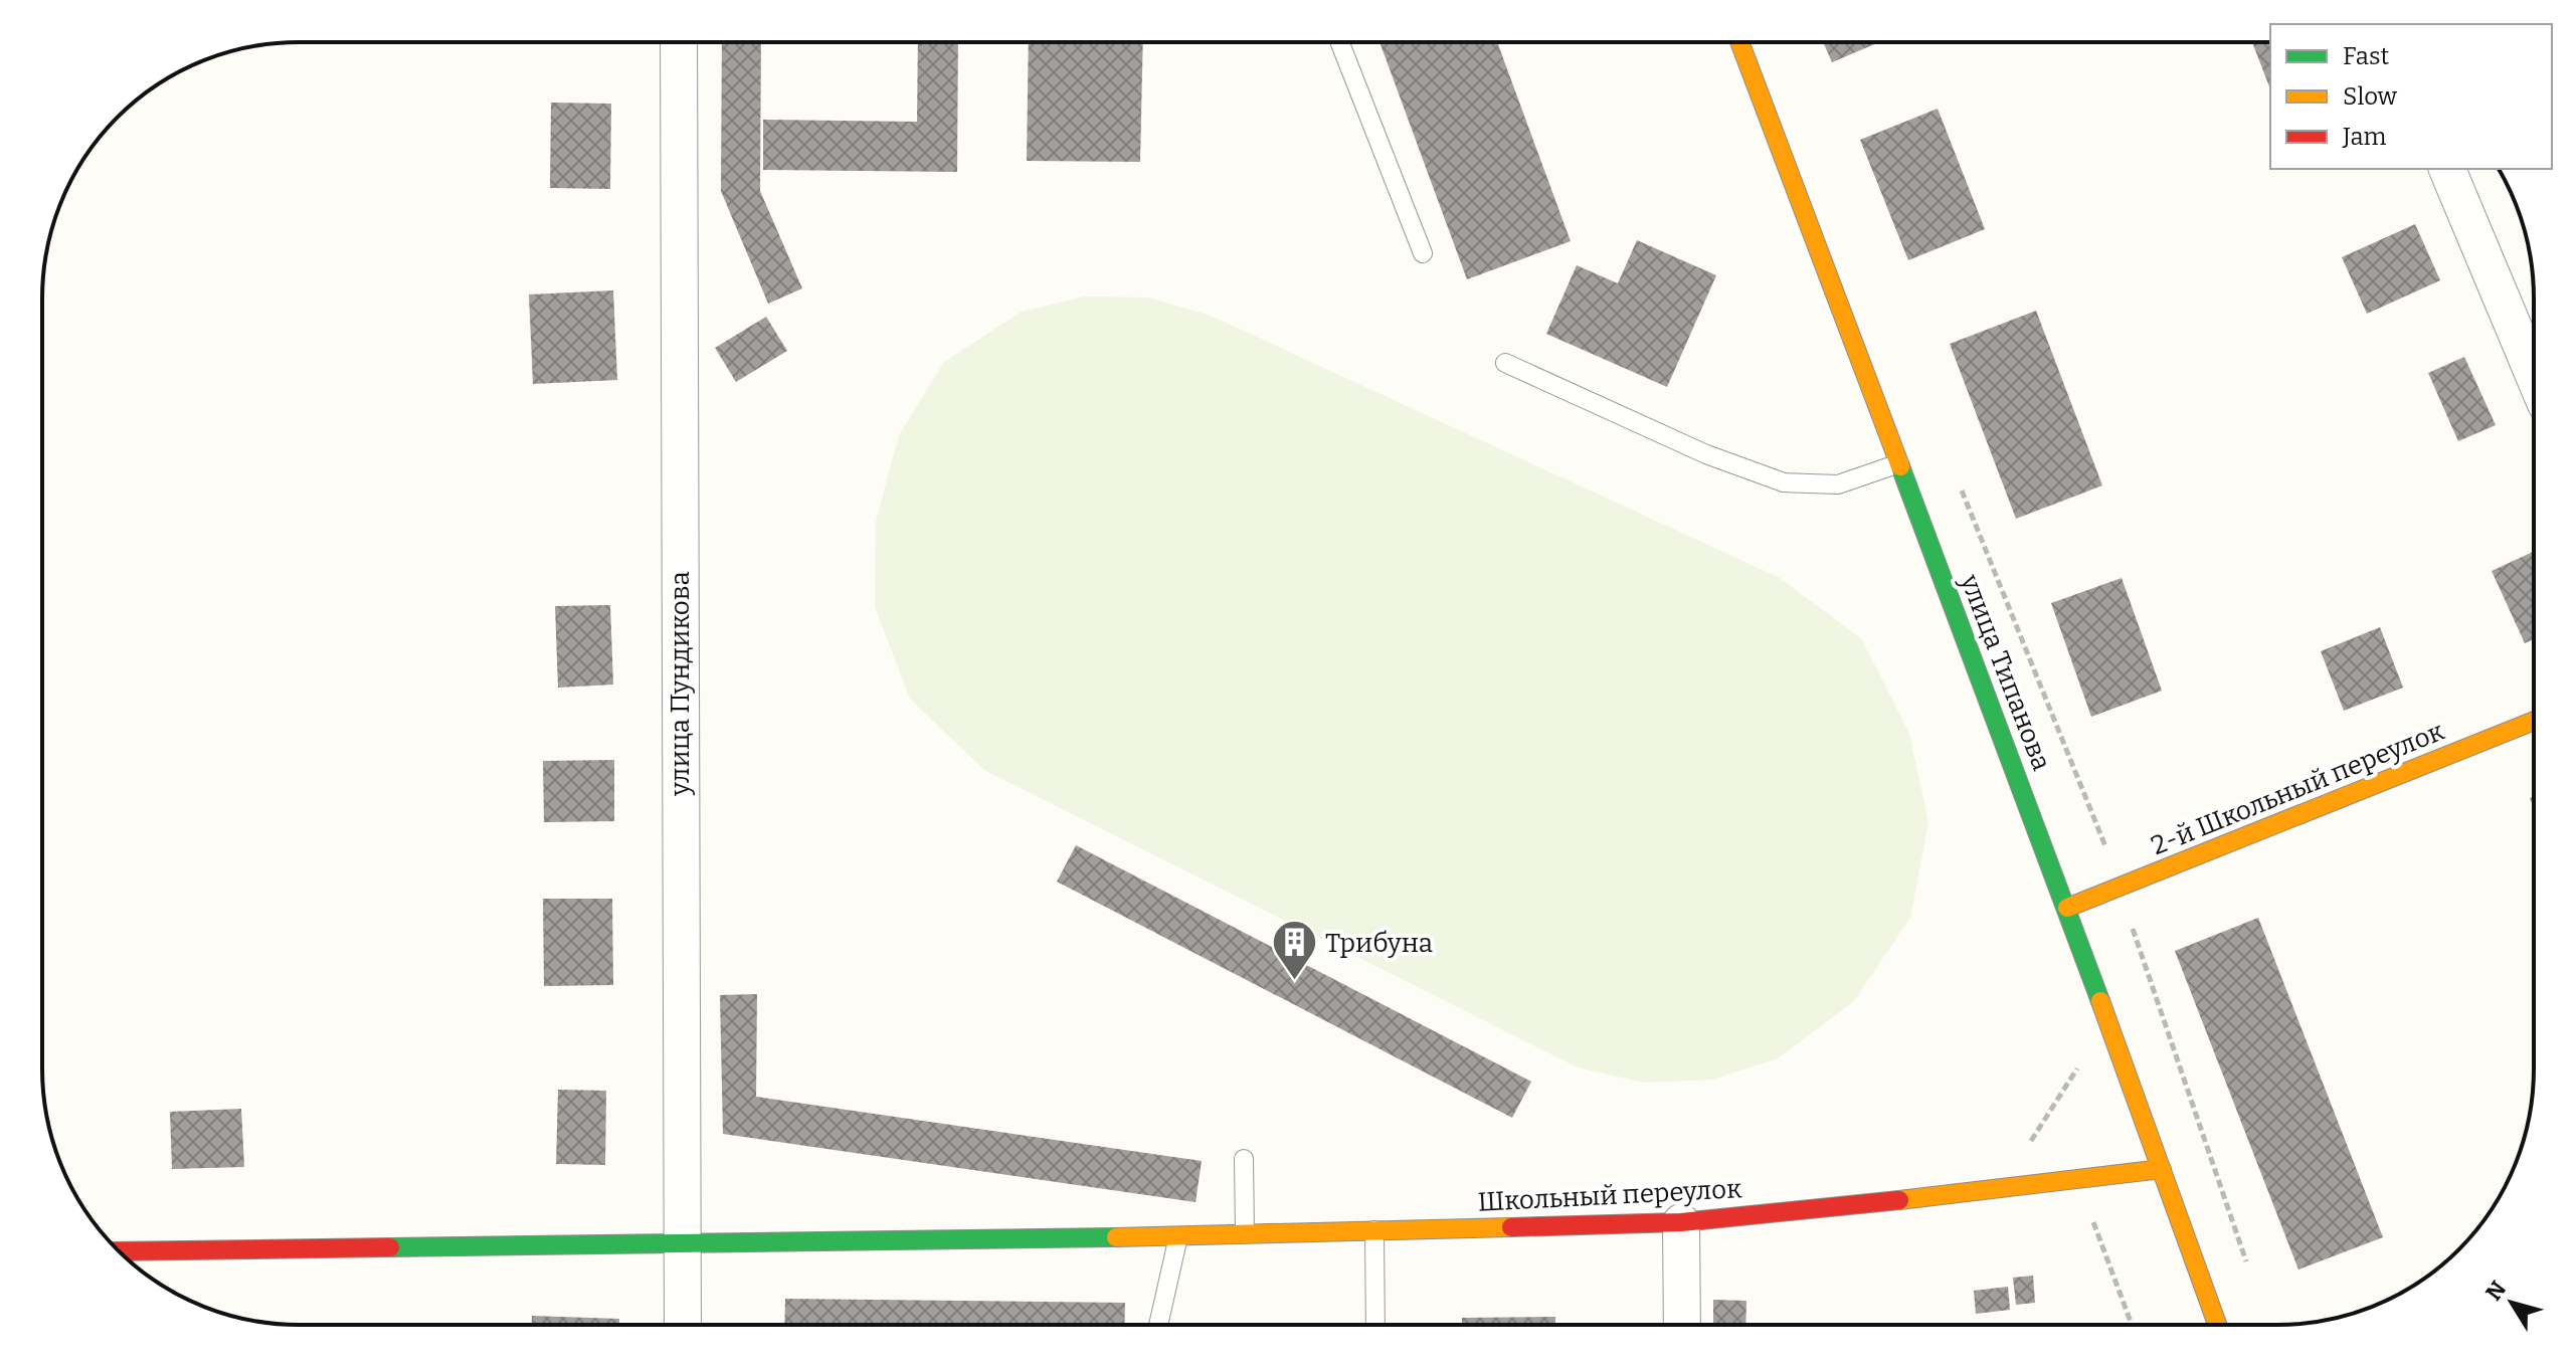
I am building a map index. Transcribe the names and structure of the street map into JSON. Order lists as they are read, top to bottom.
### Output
{
  "streets": {
    "street": [
      "улица Типанова",
      "улица Пундикова",
      "2-й Школьный переулок",
      "Школьный переулок"
    ]
  },
  "crossings": [
    ["улица Типанова", "2-й Школьный переулок"],
    ["улица Типанова", "Школьный переулок"],
    ["улица Пундикова", "Школьный переулок"]
  ],
  "places": {
    "building": ["Трибуна"]
  },
  "legend": ["Fast", "Slow", "Jam"],
  "north": "top left"
}
